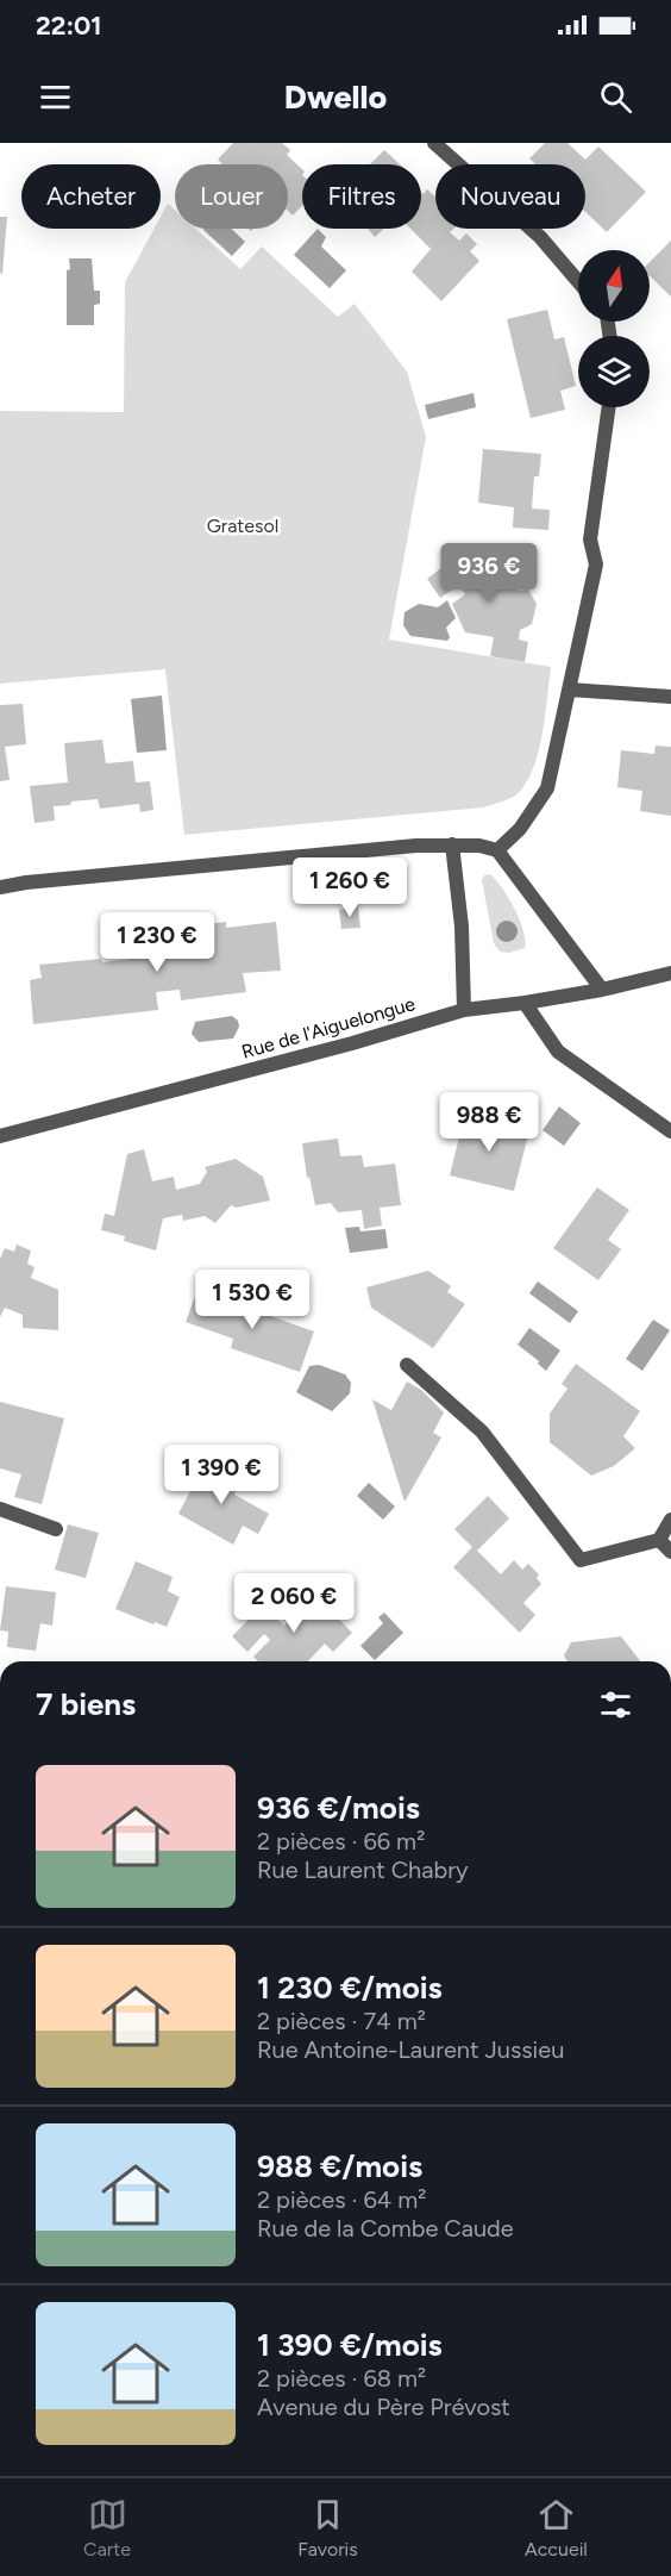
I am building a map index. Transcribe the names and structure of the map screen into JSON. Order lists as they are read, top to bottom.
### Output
{
  "streets": {
    "street": ["Rue de l'Aiguelongue"]
  },
  "parks": ["Gratesol"],
  "north": "top",
  "page": {
    "status": "22:01",
    "header": "Dwello",
    "chip": [
      "Acheter",
      "Louer",
      "Filtres",
      "Nouveau"
    ],
    "price": [
      "936 €",
      "1 260 €",
      "1 230 €",
      "988 €",
      "1 530 €",
      "1 390 €",
      "2 060 €"
    ],
    "heading": "7 biens",
    "list": [
      {
        "name": "936 €/mois",
        "note": "2 pièces · 66 m² · Rue Laurent Chabry"
      },
      {
        "name": "1 230 €/mois",
        "note": "2 pièces · 74 m² · Rue Antoine-Laurent Jussieu"
      },
      {
        "name": "988 €/mois",
        "note": "2 pièces · 64 m² · Rue de la Combe Caude"
      },
      {
        "name": "1 390 €/mois",
        "note": "2 pièces · 68 m² · Avenue du Père Prévost"
      }
    ],
    "tabs": ["Carte", "Favoris", "Accueil"]
  }
}
